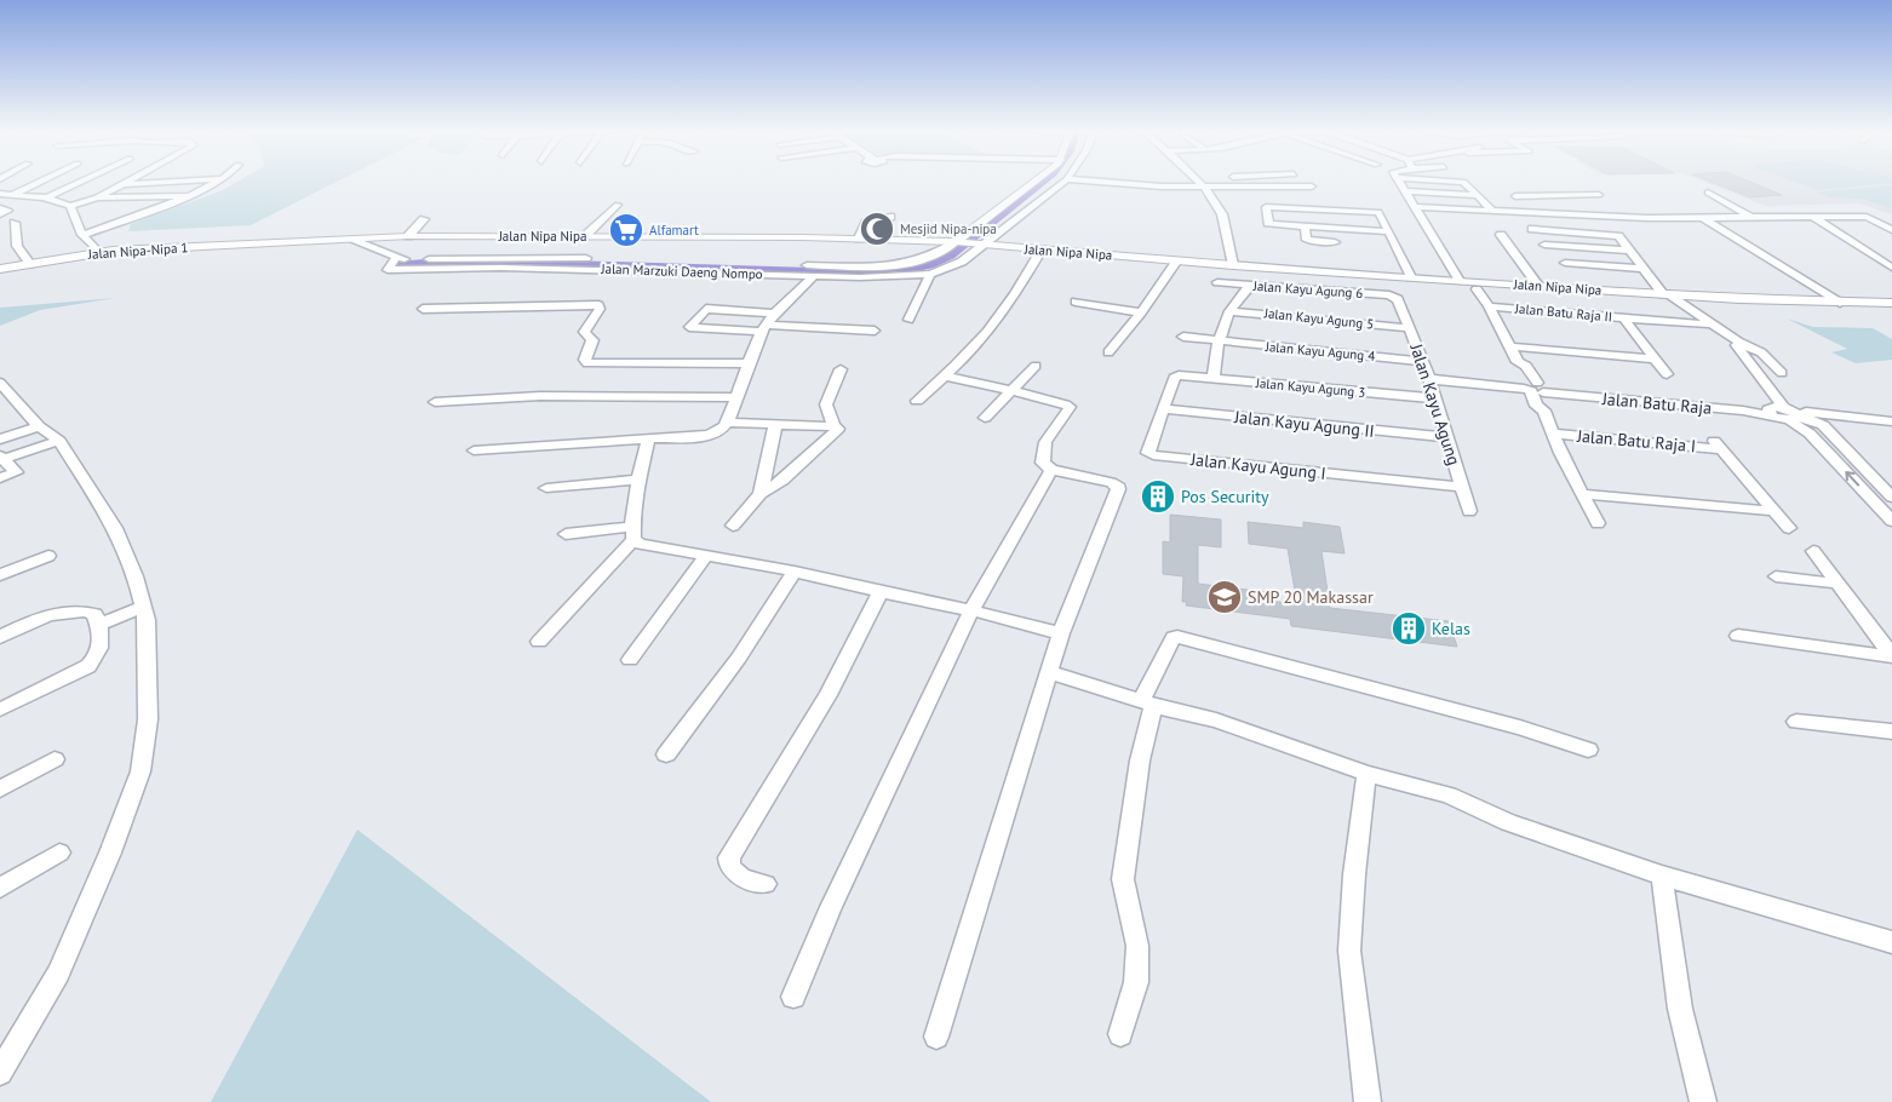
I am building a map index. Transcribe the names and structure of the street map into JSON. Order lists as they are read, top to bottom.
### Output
{
  "streets": {
    "street": [
      "Jalan Nipa Nipa",
      "Jalan Nipa-Nipa 1",
      "Jalan Marzuki Daeng Nompo",
      "Jalan Kayu Agung 6",
      "Jalan Batu Raja II",
      "Jalan Kayu Agung 5",
      "Jalan Kayu Agung 4",
      "Jalan Kayu Agung 3",
      "Jalan Batu Raja",
      "Jalan Kayu Agung",
      "Jalan Kayu Agung II",
      "Jalan Batu Raja I",
      "Jalan Kayu Agung I"
    ]
  },
  "crossings": [
    ["Jalan Nipa Nipa", "Jalan Nipa-Nipa 1"],
    ["Jalan Nipa Nipa", "Jalan Marzuki Daeng Nompo"],
    ["Jalan Kayu Agung 6", "Jalan Kayu Agung"],
    ["Jalan Kayu Agung 5", "Jalan Kayu Agung"],
    ["Jalan Kayu Agung 4", "Jalan Kayu Agung"],
    ["Jalan Kayu Agung 3", "Jalan Kayu Agung"],
    ["Jalan Kayu Agung 3", "Jalan Kayu Agung I"],
    ["Jalan Batu Raja", "Jalan Kayu Agung"],
    ["Jalan Kayu Agung", "Jalan Kayu Agung II"],
    ["Jalan Kayu Agung", "Jalan Kayu Agung I"],
    ["Jalan Kayu Agung II", "Jalan Kayu Agung I"]
  ],
  "places": {
    "mosque": ["Mesjid Nipa-nipa"],
    "supermarket": ["Alfamart"],
    "building": ["Pos Security", "Kelas"],
    "school or university": ["SMP 20 Makassar"]
  }
}
